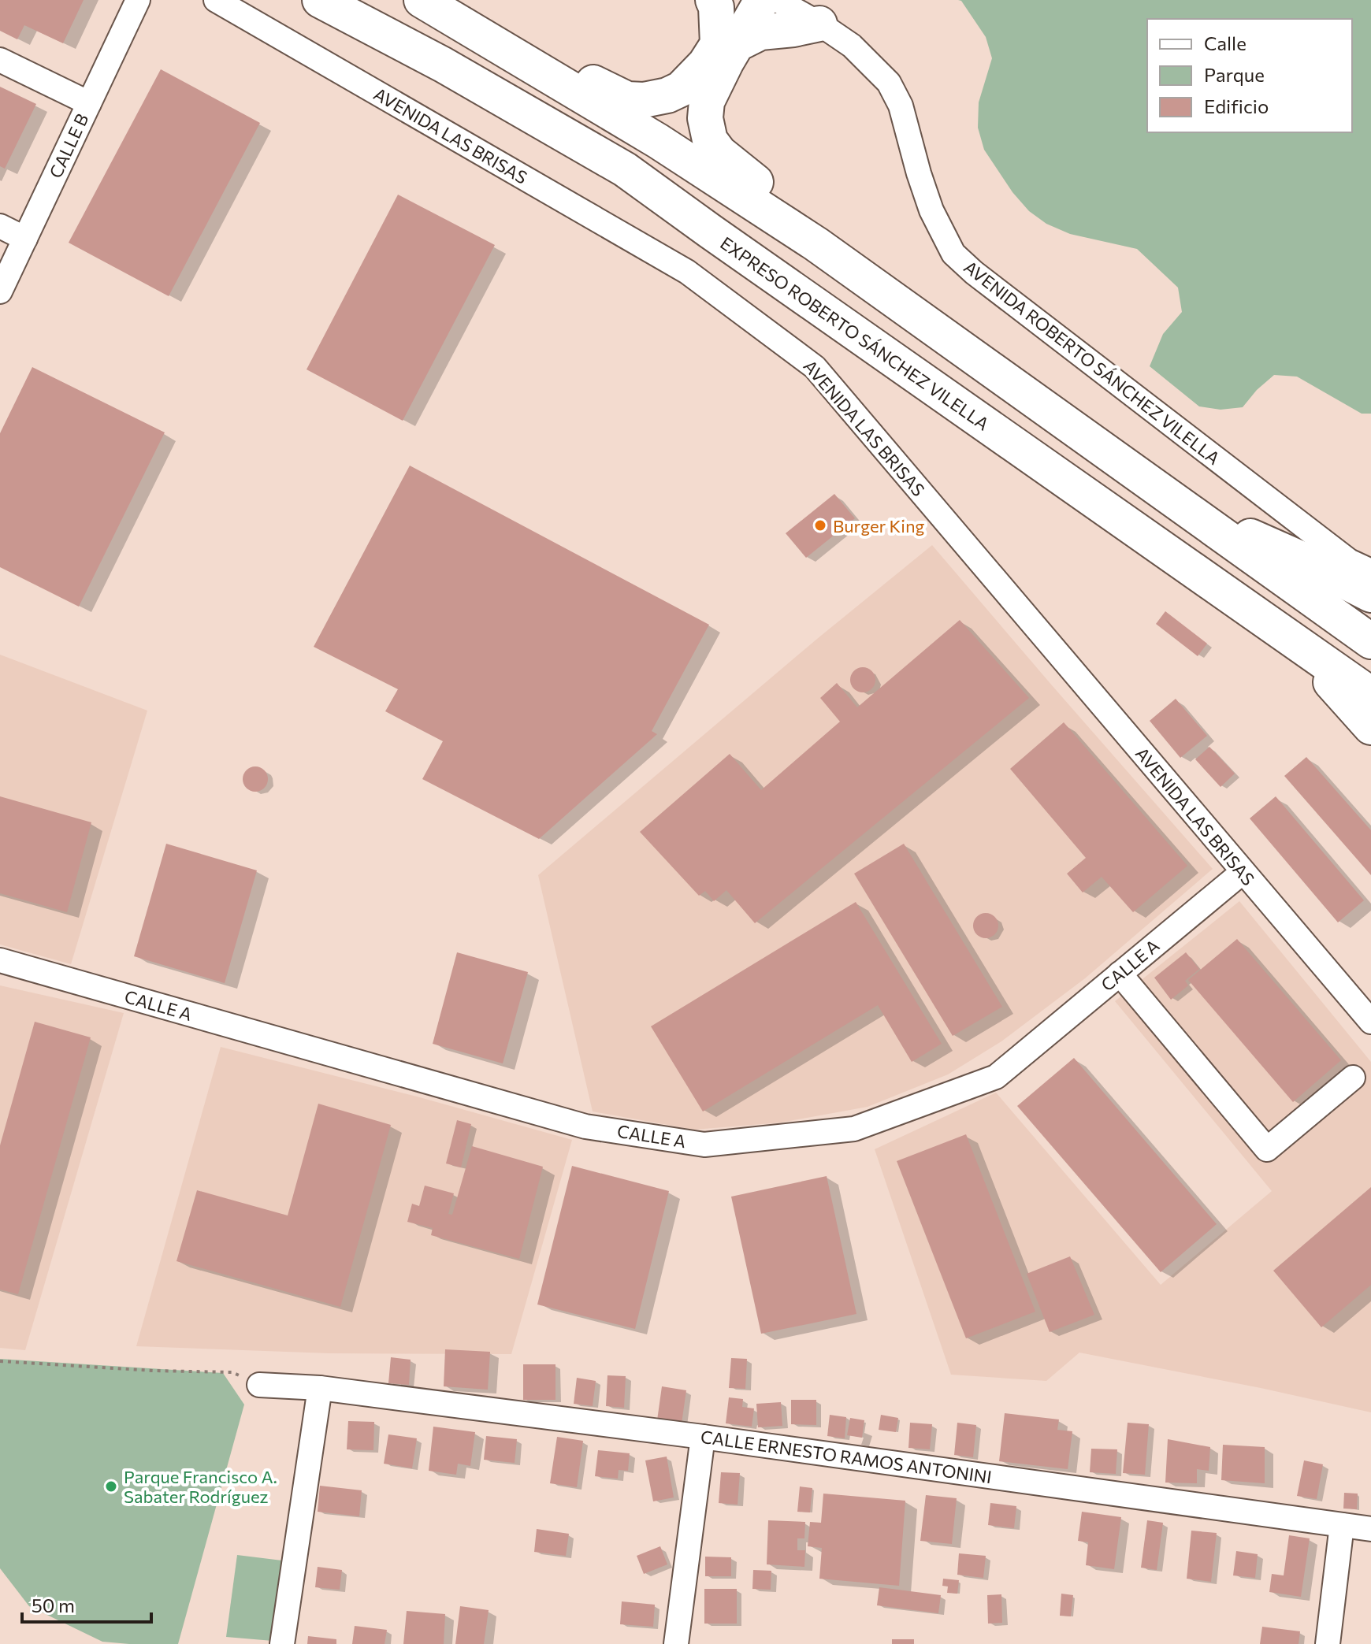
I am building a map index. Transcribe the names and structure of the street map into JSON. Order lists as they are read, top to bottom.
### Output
{
  "streets": {
    "highway": ["EXPRESO ROBERTO SÁNCHEZ VILELLA"],
    "street": [
      "AVENIDA LAS BRISAS",
      "CALLE B",
      "AVENIDA ROBERTO SÁNCHEZ VILELLA",
      "CALLE A",
      "CALLE ERNESTO RAMOS ANTONINI"
    ]
  },
  "crossings": [
    ["AVENIDA LAS BRISAS", "CALLE A"]
  ],
  "places": ["Burger King", "Parque Francisco A. Sabater Rodríguez"],
  "legend": ["Calle", "Parque", "Edificio"],
  "scale_bar": "50 m"
}
